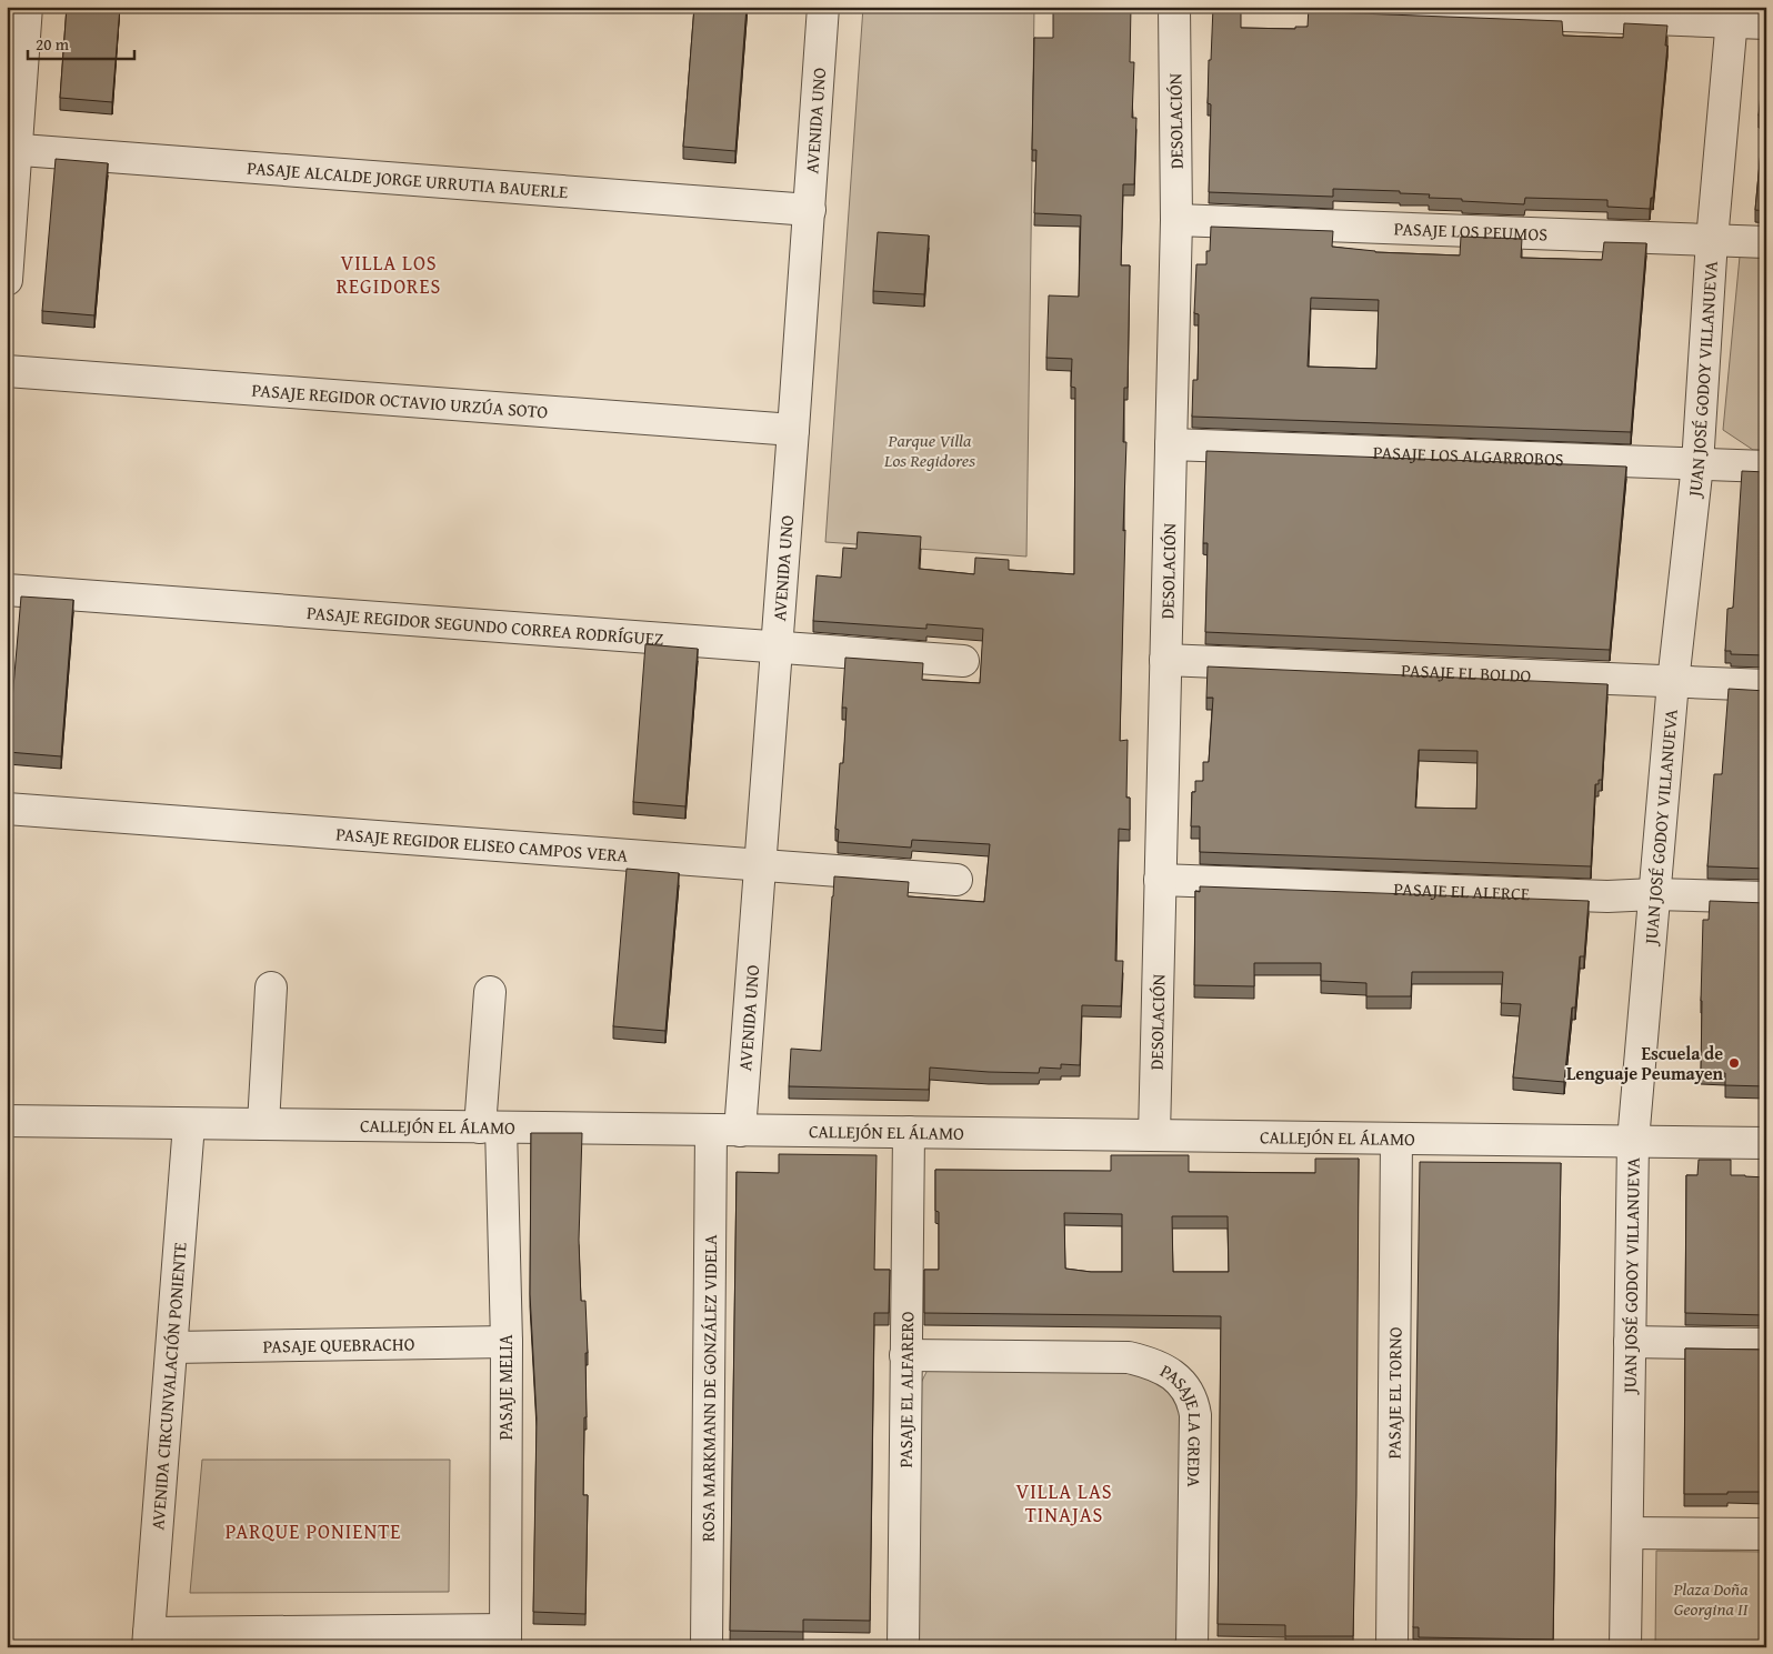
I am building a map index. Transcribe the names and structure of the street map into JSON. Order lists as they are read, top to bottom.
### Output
{
  "streets": {
    "street": [
      "AVENIDA UNO",
      "DESOLACIÓN",
      "PASAJE ALCALDE JORGE URRUTIA BAUERLE",
      "PASAJE LOS PEUMOS",
      "JUAN JOSÉ GODOY VILLANUEVA",
      "PASAJE REGIDOR OCTAVIO URZÚA SOTO",
      "PASAJE LOS ALGARROBOS",
      "PASAJE REGIDOR SEGUNDO CORREA RODRÍGUEZ",
      "PASAJE EL BOLDO",
      "PASAJE REGIDOR ELISEO CAMPOS VERA",
      "PASAJE EL ALERCE",
      "CALLEJÓN EL ÁLAMO",
      "PASAJE QUEBRACHO",
      "AVENIDA CIRCUNVALACIÓN PONIENTE",
      "PASAJE MELIA",
      "ROSA MARKMANN DE GONZÁLEZ VIDELA",
      "PASAJE EL ALFARERO",
      "PASAJE EL TORNO",
      "PASAJE LA GREDA"
    ]
  },
  "crossings": [
    ["AVENIDA UNO", "PASAJE ALCALDE JORGE URRUTIA BAUERLE"],
    ["AVENIDA UNO", "PASAJE REGIDOR OCTAVIO URZÚA SOTO"],
    ["AVENIDA UNO", "PASAJE REGIDOR SEGUNDO CORREA RODRÍGUEZ"],
    ["AVENIDA UNO", "PASAJE REGIDOR ELISEO CAMPOS VERA"],
    ["AVENIDA UNO", "CALLEJÓN EL ÁLAMO"],
    ["DESOLACIÓN", "PASAJE LOS PEUMOS"],
    ["DESOLACIÓN", "PASAJE LOS ALGARROBOS"],
    ["DESOLACIÓN", "PASAJE EL BOLDO"],
    ["DESOLACIÓN", "PASAJE EL ALERCE"],
    ["DESOLACIÓN", "CALLEJÓN EL ÁLAMO"],
    ["PASAJE LOS PEUMOS", "JUAN JOSÉ GODOY VILLANUEVA"],
    ["JUAN JOSÉ GODOY VILLANUEVA", "PASAJE LOS ALGARROBOS"],
    ["JUAN JOSÉ GODOY VILLANUEVA", "PASAJE EL BOLDO"],
    ["JUAN JOSÉ GODOY VILLANUEVA", "PASAJE EL ALERCE"],
    ["JUAN JOSÉ GODOY VILLANUEVA", "CALLEJÓN EL ÁLAMO"],
    ["CALLEJÓN EL ÁLAMO", "AVENIDA CIRCUNVALACIÓN PONIENTE"],
    ["CALLEJÓN EL ÁLAMO", "PASAJE MELIA"],
    ["CALLEJÓN EL ÁLAMO", "ROSA MARKMANN DE GONZÁLEZ VIDELA"],
    ["CALLEJÓN EL ÁLAMO", "PASAJE EL ALFARERO"],
    ["CALLEJÓN EL ÁLAMO", "PASAJE EL TORNO"],
    ["PASAJE QUEBRACHO", "AVENIDA CIRCUNVALACIÓN PONIENTE"],
    ["PASAJE QUEBRACHO", "PASAJE MELIA"],
    ["PASAJE EL ALFARERO", "PASAJE LA GREDA"]
  ],
  "districts": ["VILLA LOS REGIDORES", "VILLA LAS TINAJAS", "PARQUE PONIENTE"],
  "parks": ["Parque Villa Los Regidores", "Plaza Doña Georgina II"],
  "places": ["Escuela de Lenguaje Peumayen"],
  "scale_bar": "20 m"
}
